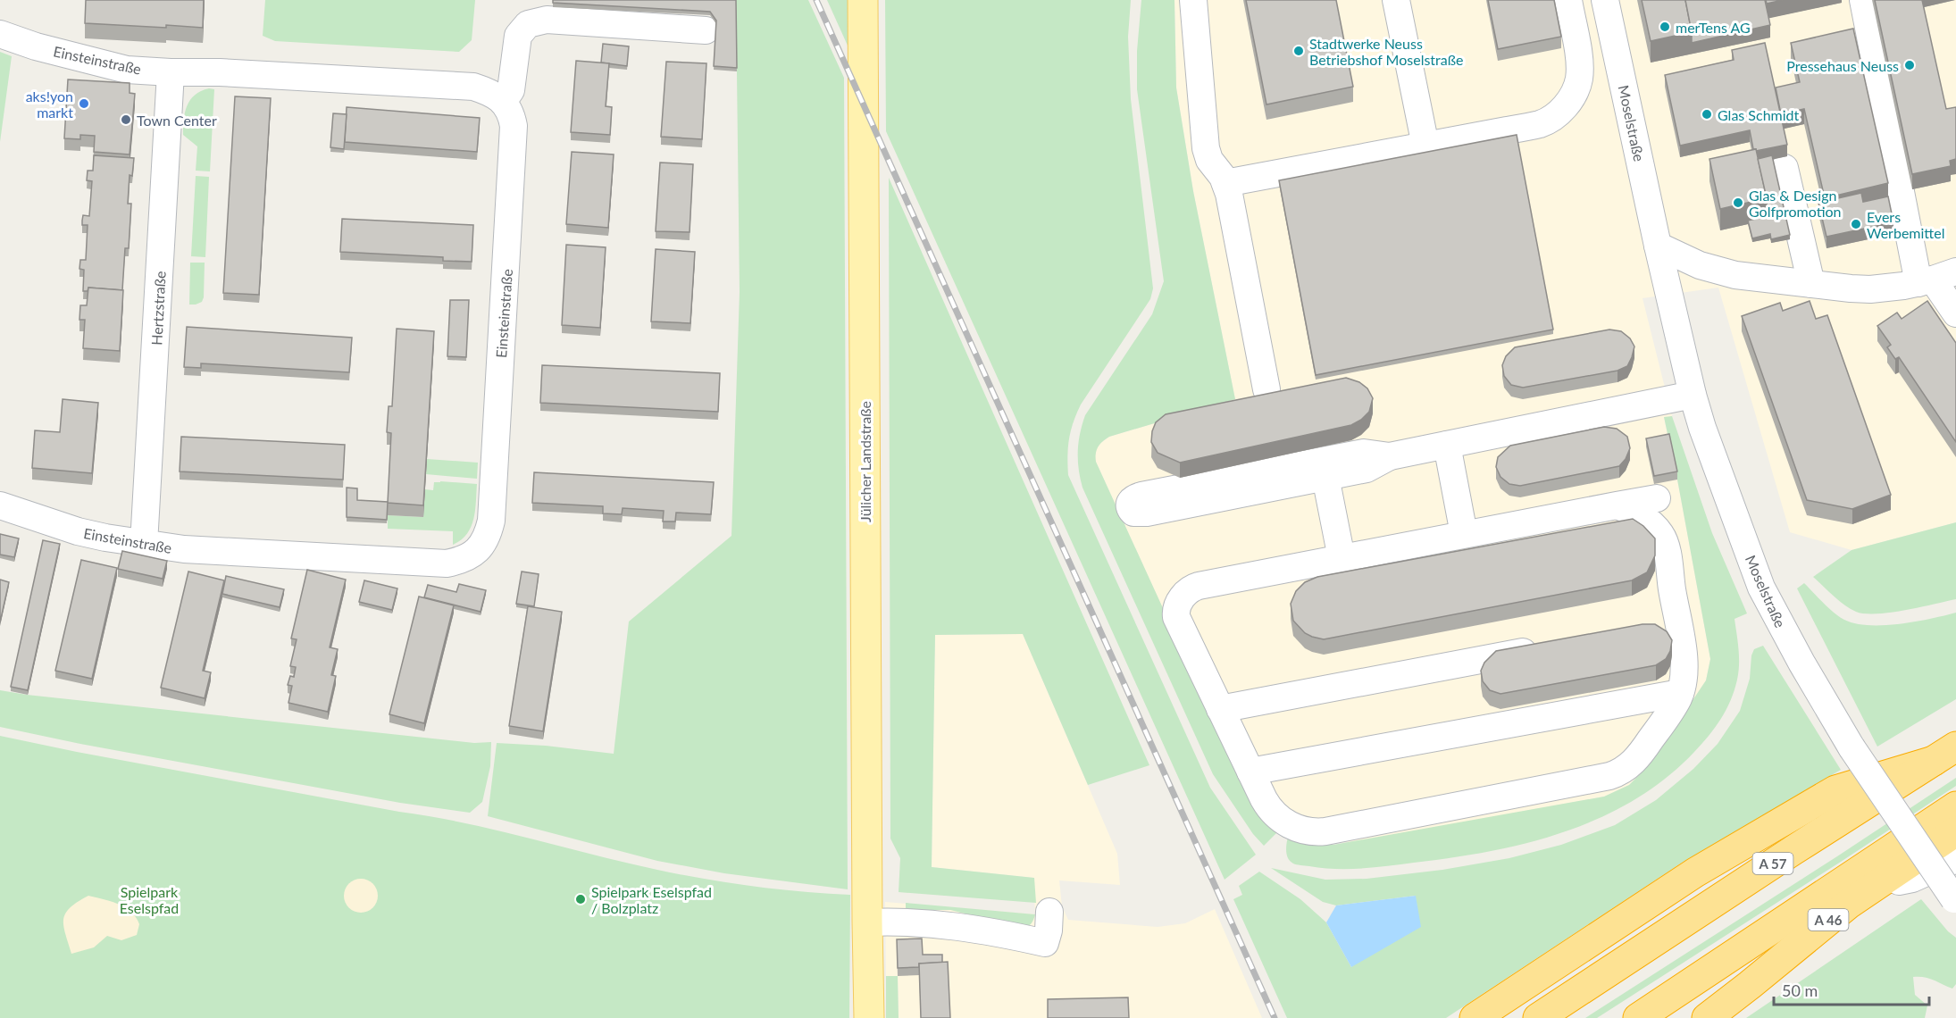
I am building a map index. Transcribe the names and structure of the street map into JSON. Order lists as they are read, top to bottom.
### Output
{
  "streets": {
    "highway": ["A 57", "A 46"],
    "main road": ["Jülicher Landstraße"],
    "street": ["Einsteinstraße", "Moselstraße", "Hertzstraße"]
  },
  "crossings": [
    ["Einsteinstraße", "Hertzstraße"]
  ],
  "parks": ["Spielpark Eselspfad"],
  "places": [
    "merTens AG",
    "Stadtwerke Neuss Betriebshof Moselstraße",
    "Pressehaus Neuss",
    "aks!yon markt",
    "Glas Schmidt",
    "Town Center",
    "Glas & Design Golfpromotion",
    "Evers Werbemittel",
    "Spielpark Eselspfad / Bolzplatz"
  ],
  "scale_bar": "50 m"
}
